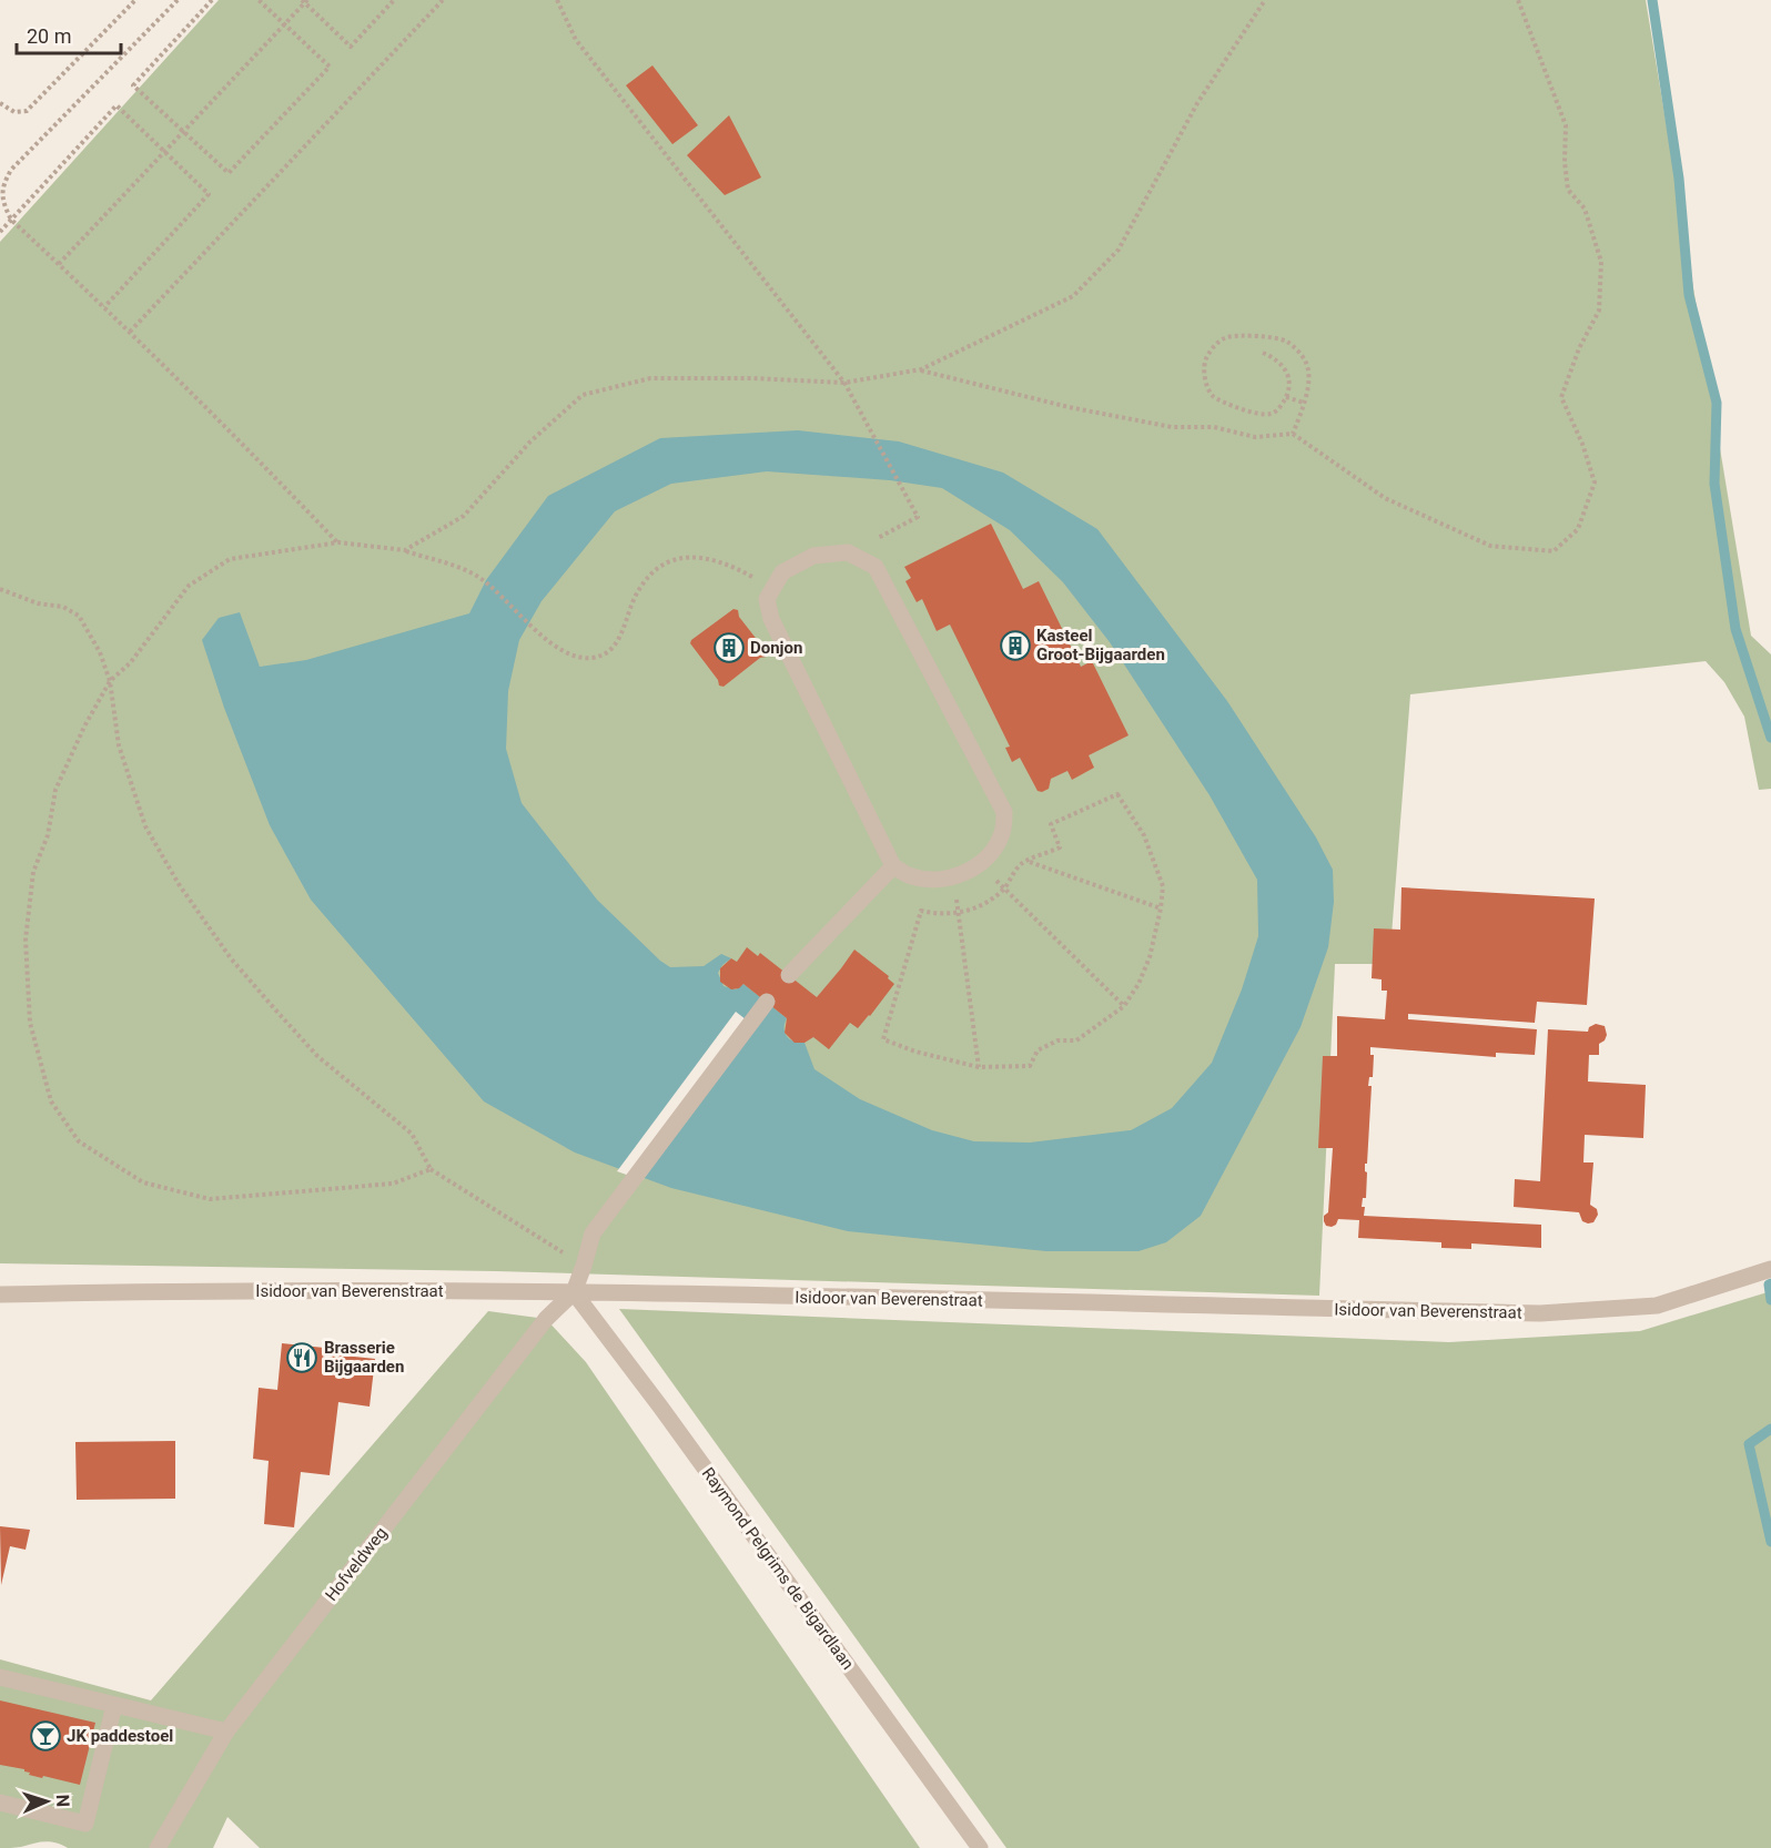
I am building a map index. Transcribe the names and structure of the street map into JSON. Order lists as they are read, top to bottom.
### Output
{
  "streets": {
    "street": ["Isidoor van Beverenstraat", "Hofveldweg", "Raymond Pelgrims de Bigardlaan"]
  },
  "crossings": [
    ["Isidoor van Beverenstraat", "Hofveldweg"],
    ["Isidoor van Beverenstraat", "Raymond Pelgrims de Bigardlaan"],
    ["Hofveldweg", "Raymond Pelgrims de Bigardlaan"]
  ],
  "places": {
    "building": ["Kasteel Groot-Bijgaarden", "Donjon"],
    "restaurant": ["Brasserie Bijgaarden"],
    "bar": ["JK paddestoel"]
  },
  "scale_bar": "20 m",
  "north": "right"
}
